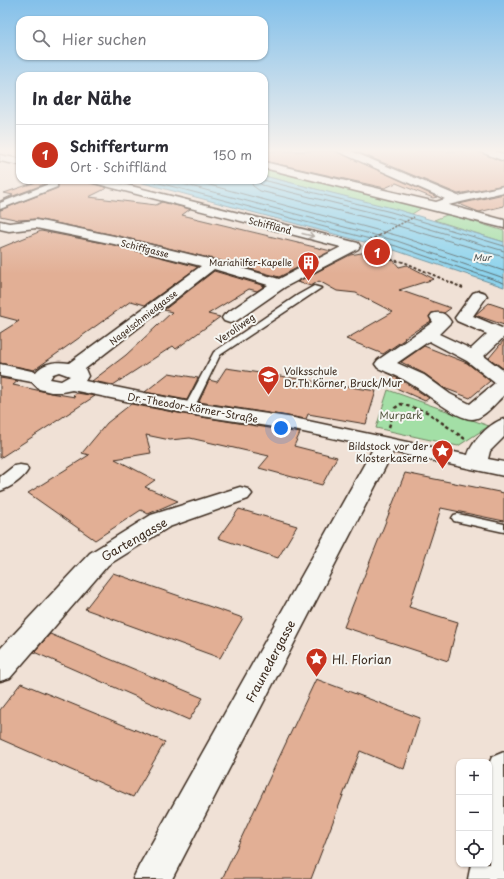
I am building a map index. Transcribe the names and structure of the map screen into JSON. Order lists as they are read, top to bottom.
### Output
{
  "streets": {
    "street": [
      "Schiffländ",
      "Schiffgasse",
      "Nagelschmiedgasse",
      "Dr.-Theodor-Körner-Straße",
      "Gartengasse",
      "Fraunedergasse"
    ],
    "lane": ["Veroliweg"]
  },
  "crossings": [
    ["Schiffgasse", "Nagelschmiedgasse"],
    ["Nagelschmiedgasse", "Dr.-Theodor-Körner-Straße"],
    ["Veroliweg", "Dr.-Theodor-Körner-Straße"],
    ["Dr.-Theodor-Körner-Straße", "Fraunedergasse"]
  ],
  "water": ["Mur"],
  "parks": ["Murpark"],
  "places": {
    "building": ["Mariahilfer-Kapelle"],
    "school or university": ["Volksschule Dr.Th.Körner, Bruck/Mur"],
    "place": ["Bildstock vor der Klosterkaserne", "Hl. Florian"]
  },
  "page": {
    "search": "Hier suchen",
    "heading": "In der Nähe",
    "list": [
      {
        "mark": "1",
        "name": "Schifferturm",
        "note": "Ort · Schiffländ",
        "value": "150 m"
      }
    ],
    "pins": "1",
    "map_buttons": ["+", "−"]
  }
}
